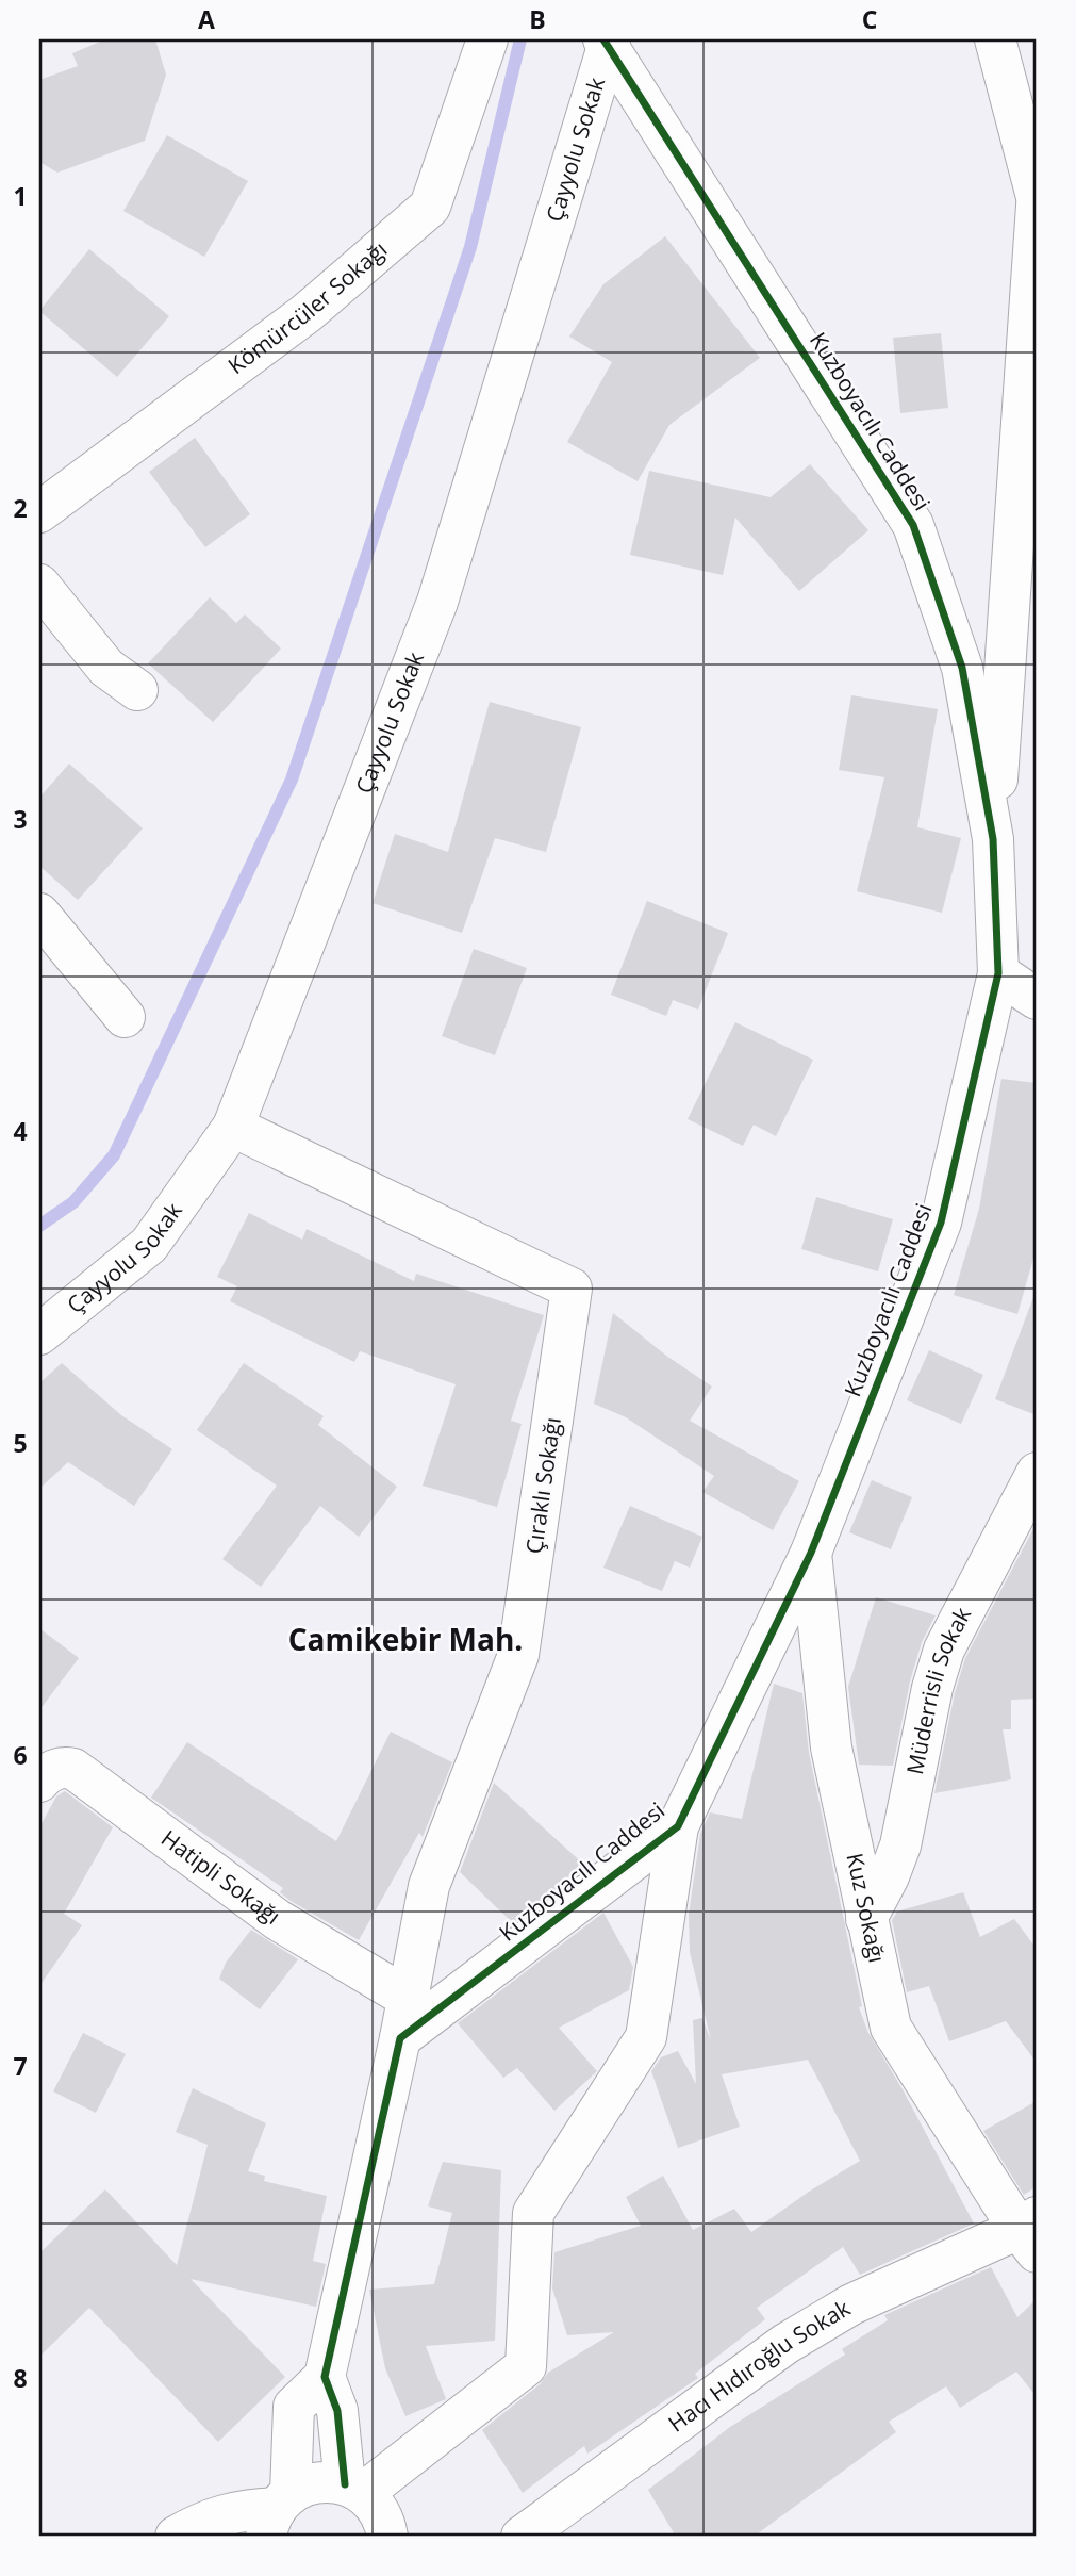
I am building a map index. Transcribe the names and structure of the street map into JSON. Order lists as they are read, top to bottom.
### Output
{
  "streets": {
    "street": [
      "Çayyolu Sokak",
      "Kömürcüler Sokağı",
      "Kuzboyacılı Caddesi",
      "Çıraklı Sokağı",
      "Müderrisli Sokak",
      "Hatipli Sokağı",
      "Kuz Sokağı",
      "Hacı Hıdıroğlu Sokak"
    ]
  },
  "crossings": [
    ["Çayyolu Sokak", "Kuzboyacılı Caddesi"],
    ["Çayyolu Sokak", "Çıraklı Sokağı"],
    ["Kuzboyacılı Caddesi", "Çıraklı Sokağı"],
    ["Kuzboyacılı Caddesi", "Kuz Sokağı"],
    ["Çıraklı Sokağı", "Hatipli Sokağı"],
    ["Müderrisli Sokak", "Kuz Sokağı"],
    ["Kuz Sokağı", "Hacı Hıdıroğlu Sokak"]
  ],
  "districts": ["Camikebir Mah."],
  "grid": {
    "columns": ["A", "B", "C"],
    "rows": [
      "1",
      "2",
      "3",
      "4",
      "5",
      "6",
      "7",
      "8"
    ]
  }
}
